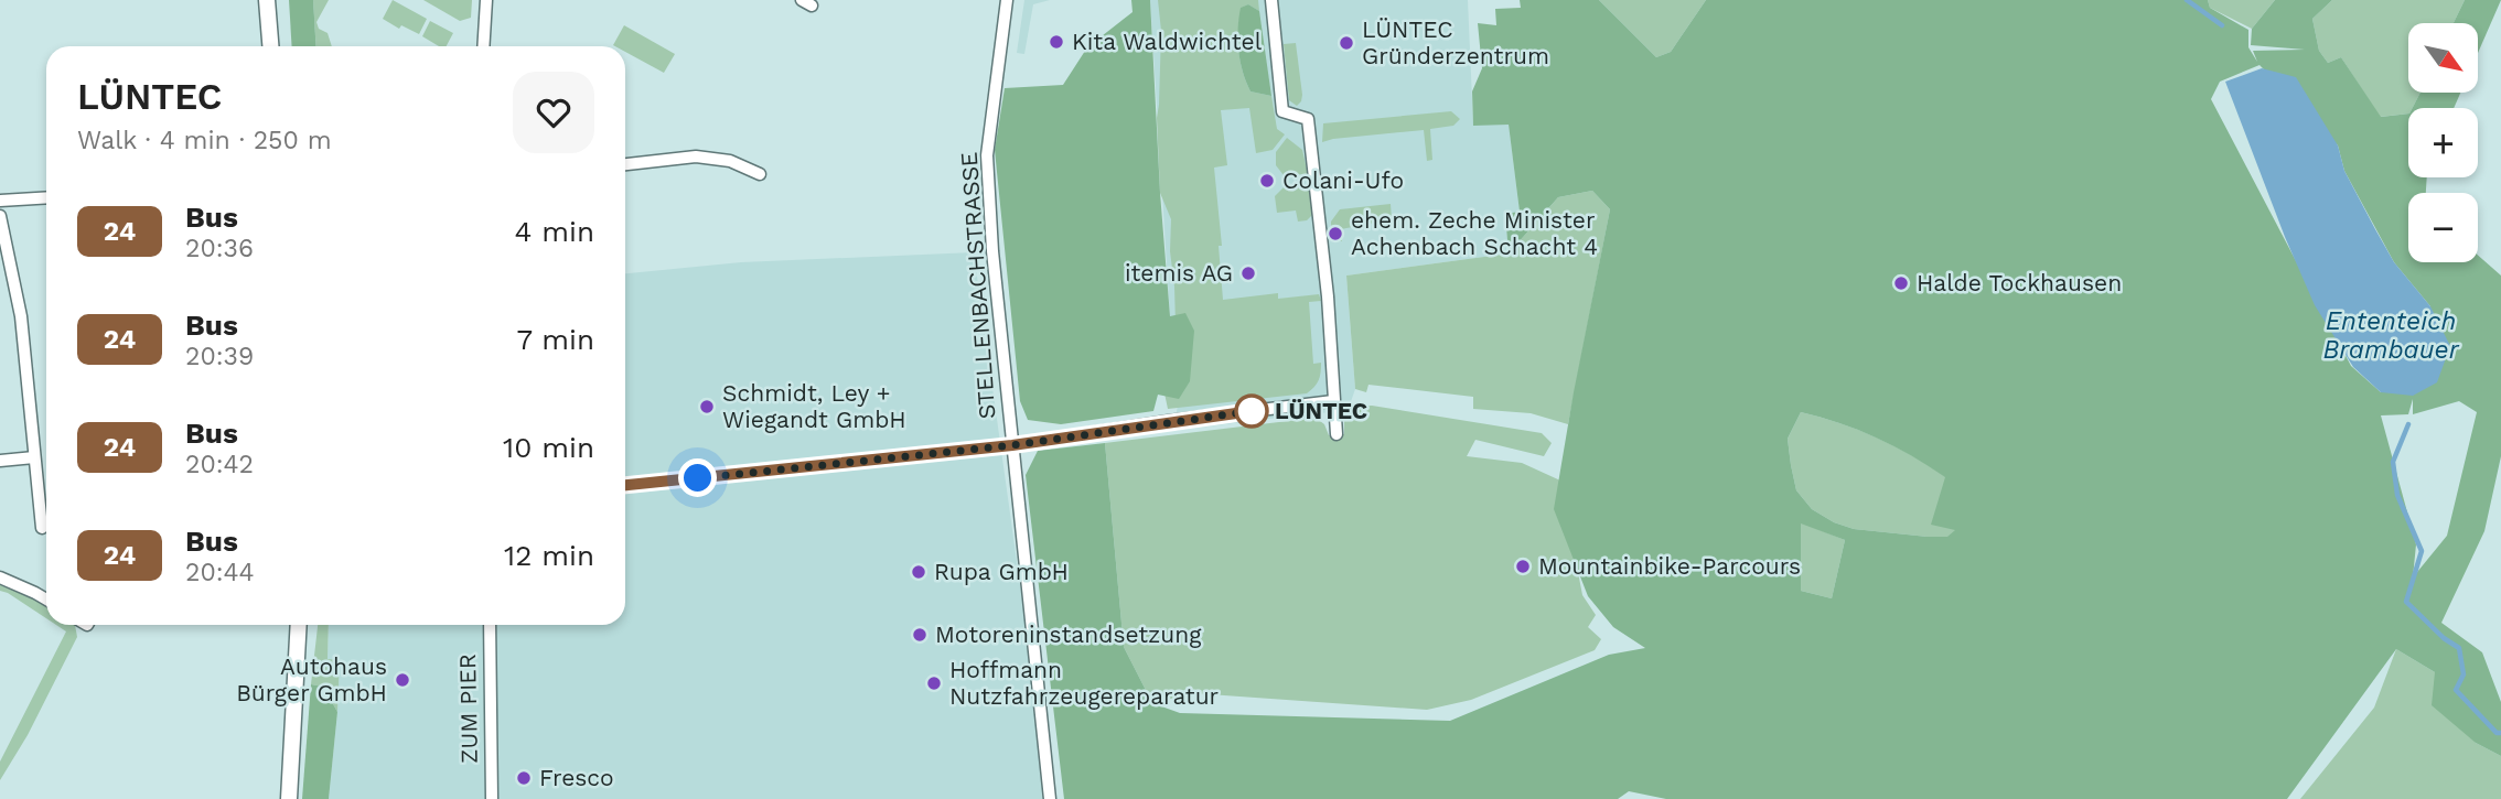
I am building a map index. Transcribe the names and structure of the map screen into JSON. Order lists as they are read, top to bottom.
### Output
{
  "streets": {
    "street": ["STELLENBACHSTRASSE", "ZUM PIER"]
  },
  "water": ["Ententeich Brambauer"],
  "places": [
    "Kita Waldwichtel",
    "LÜNTEC Gründerzentrum",
    "Colani-Ufo",
    "ehem. Zeche Minister Achenbach Schacht 4",
    "itemis AG",
    "Halde Tockhausen",
    "Schmidt, Ley + Wiegandt GmbH",
    "LÜNTEC",
    "Mountainbike-Parcours",
    "Rupa GmbH",
    "Motoreninstandsetzung",
    "Autohaus Bürger GmbH",
    "Hoffmann Nutzfahrzeugereparatur",
    "Fresco"
  ],
  "lines": ["bus line 24"],
  "north": "bottom right",
  "page": {
    "map_buttons": ["+", "−"],
    "heading": ["LÜNTEC", "Walk · 4 min · 250 m"],
    "list": [
      {
        "mark": "24",
        "name": "Bus",
        "note": "20:36",
        "value": "4 min"
      },
      {
        "mark": "24",
        "name": "Bus",
        "note": "20:39",
        "value": "7 min"
      },
      {
        "mark": "24",
        "name": "Bus",
        "note": "20:42",
        "value": "10 min"
      },
      {
        "mark": "24",
        "name": "Bus",
        "note": "20:44",
        "value": "12 min"
      }
    ]
  }
}
